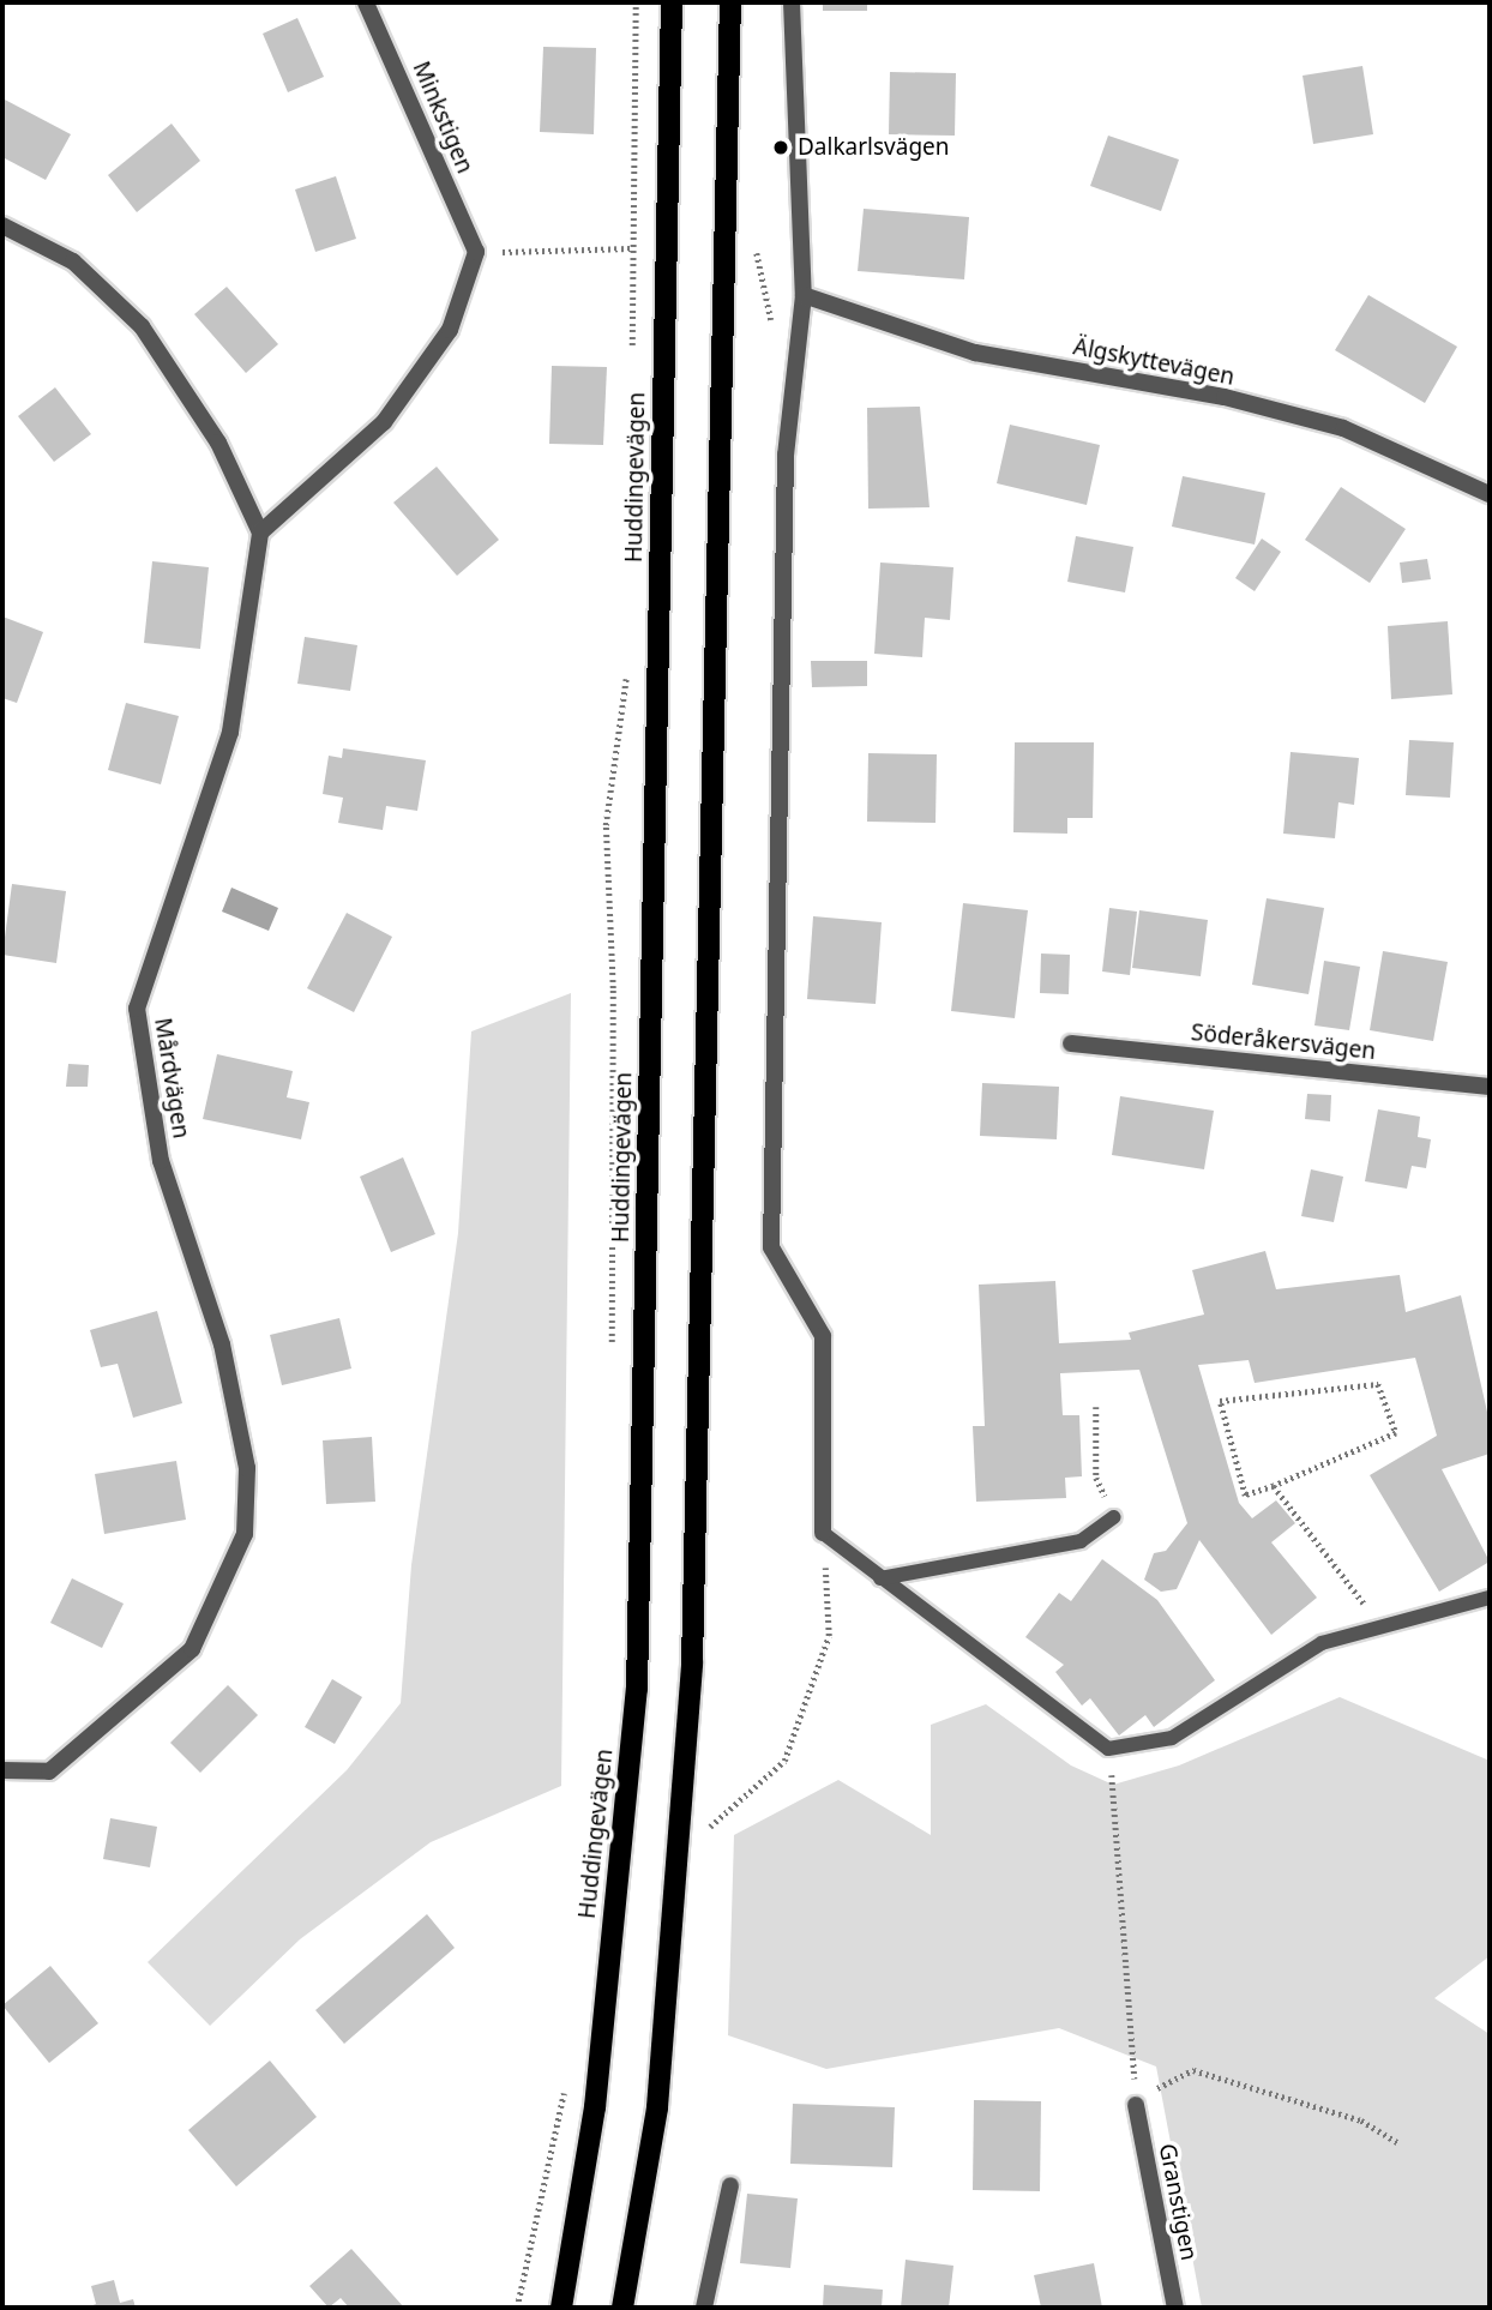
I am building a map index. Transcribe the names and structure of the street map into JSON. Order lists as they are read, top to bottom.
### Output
{
  "streets": {
    "main road": ["Huddingevägen"],
    "street": [
      "Minkstigen",
      "Älgskyttevägen",
      "Söderåkersvägen",
      "Mårdvägen",
      "Granstigen"
    ]
  },
  "places": ["Dalkarlsvägen"]
}
